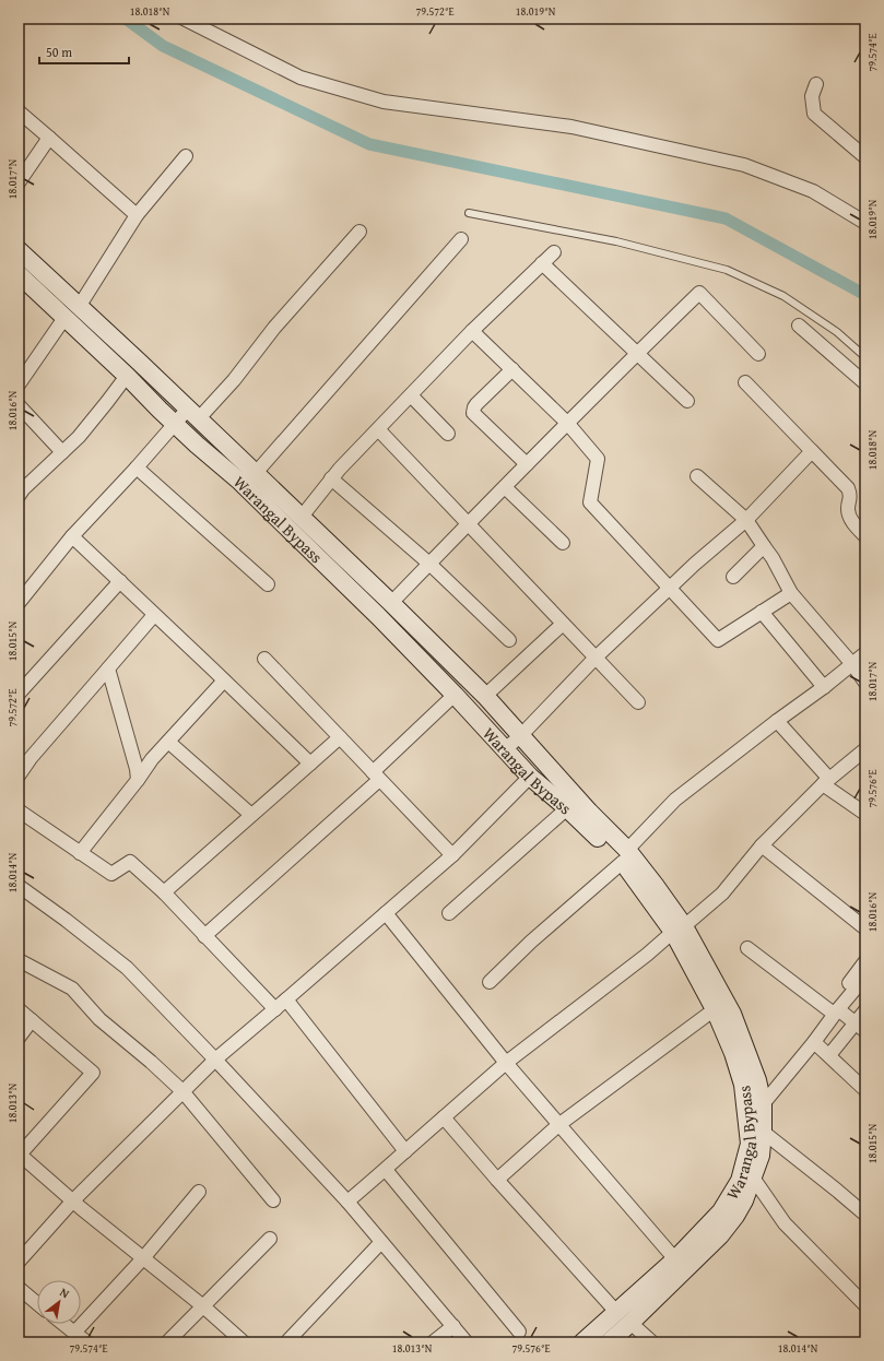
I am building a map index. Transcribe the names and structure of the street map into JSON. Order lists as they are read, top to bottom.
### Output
{
  "streets": {
    "main road": ["Warangal Bypass"]
  },
  "scale_bar": "50 m",
  "north": "top right",
  "coordinates": [
    "18.018°N",
    "79.572°E",
    "18.019°N",
    "79.574°E",
    "18.017°N",
    "18.016°N",
    "18.015°N",
    "79.576°E",
    "18.014°N",
    "18.013°N"
  ]
}
